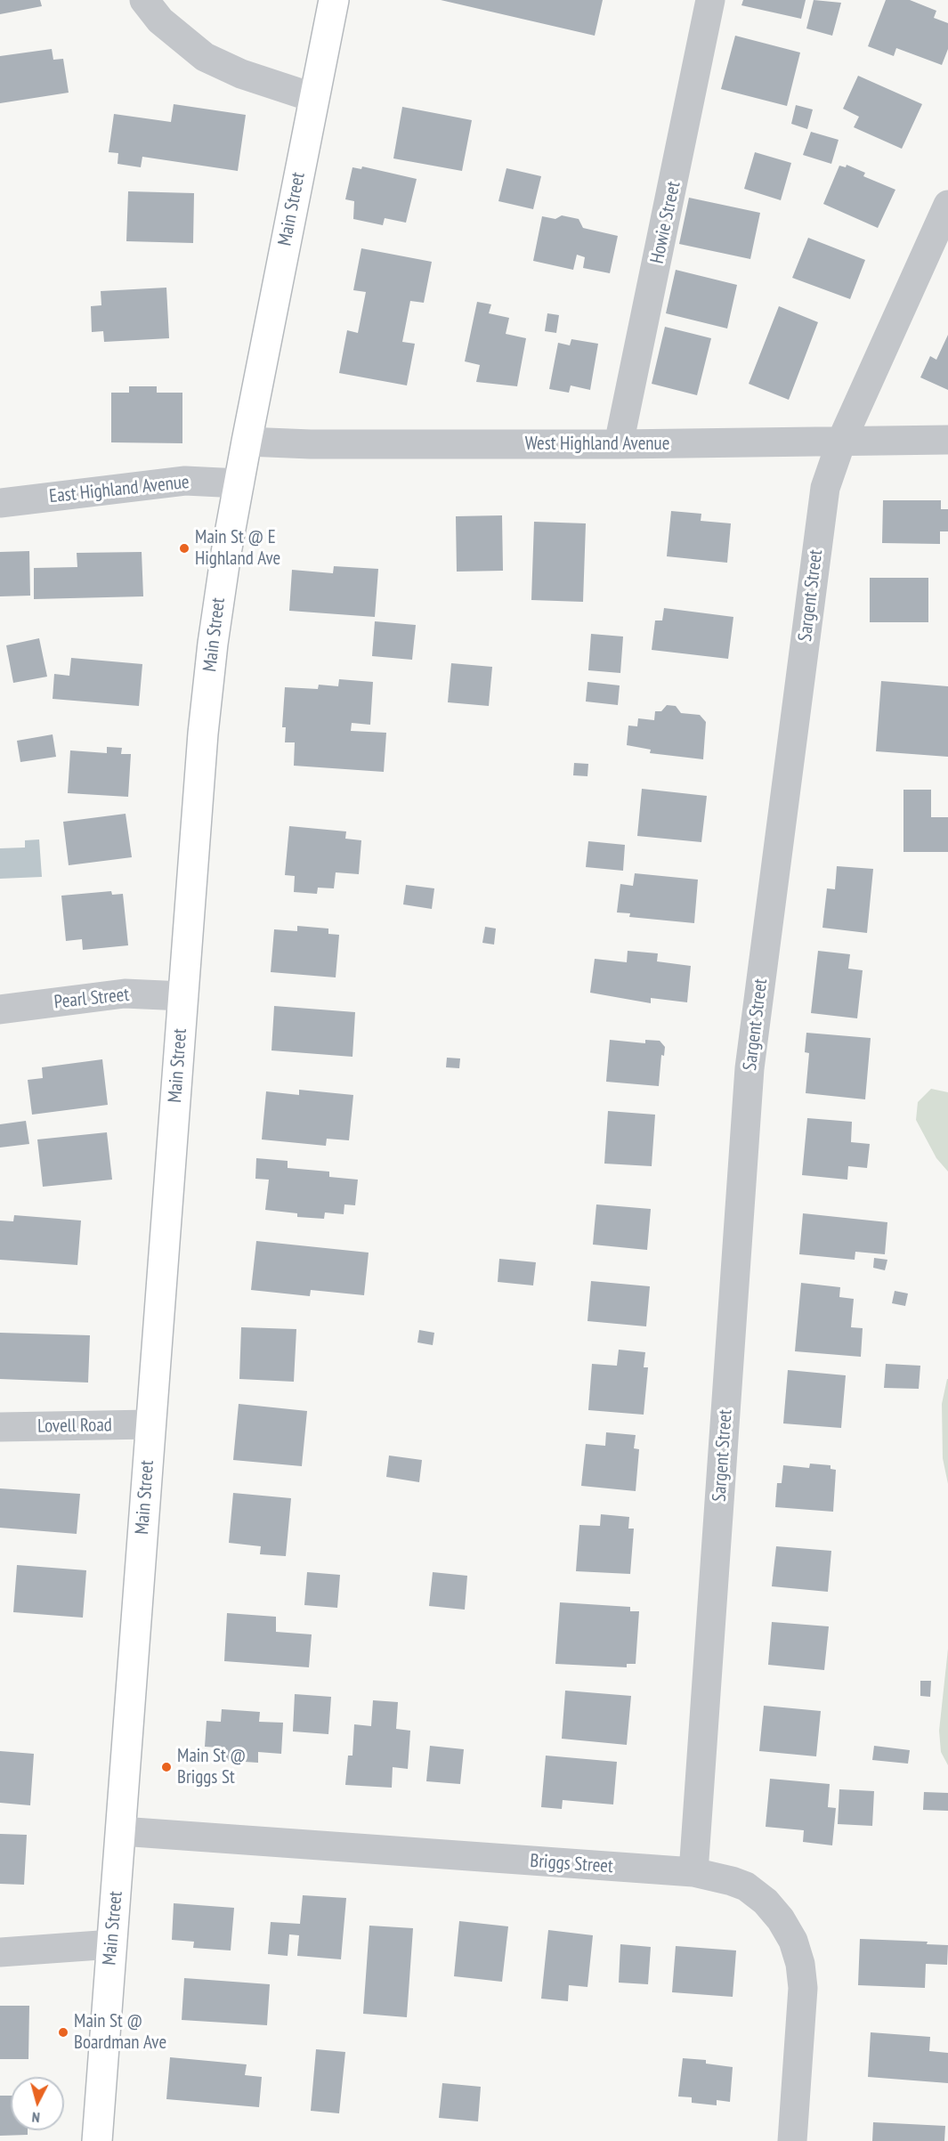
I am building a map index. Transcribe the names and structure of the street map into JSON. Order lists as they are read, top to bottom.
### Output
{
  "streets": {
    "main road": ["Main Street"],
    "street": [
      "Howie Street",
      "West Highland Avenue",
      "East Highland Avenue",
      "Sargent Street",
      "Pearl Street",
      "Lovell Road",
      "Briggs Street"
    ]
  },
  "crossings": [
    ["Main Street", "West Highland Avenue"],
    ["Main Street", "East Highland Avenue"],
    ["Main Street", "Pearl Street"],
    ["Main Street", "Lovell Road"],
    ["Main Street", "Briggs Street"],
    ["Howie Street", "West Highland Avenue"],
    ["West Highland Avenue", "Sargent Street"],
    ["Sargent Street", "Briggs Street"]
  ],
  "places": ["Main St @ E Highland Ave", "Main St @ Briggs St", "Main St @ Boardman Ave"],
  "north": "bottom"
}
